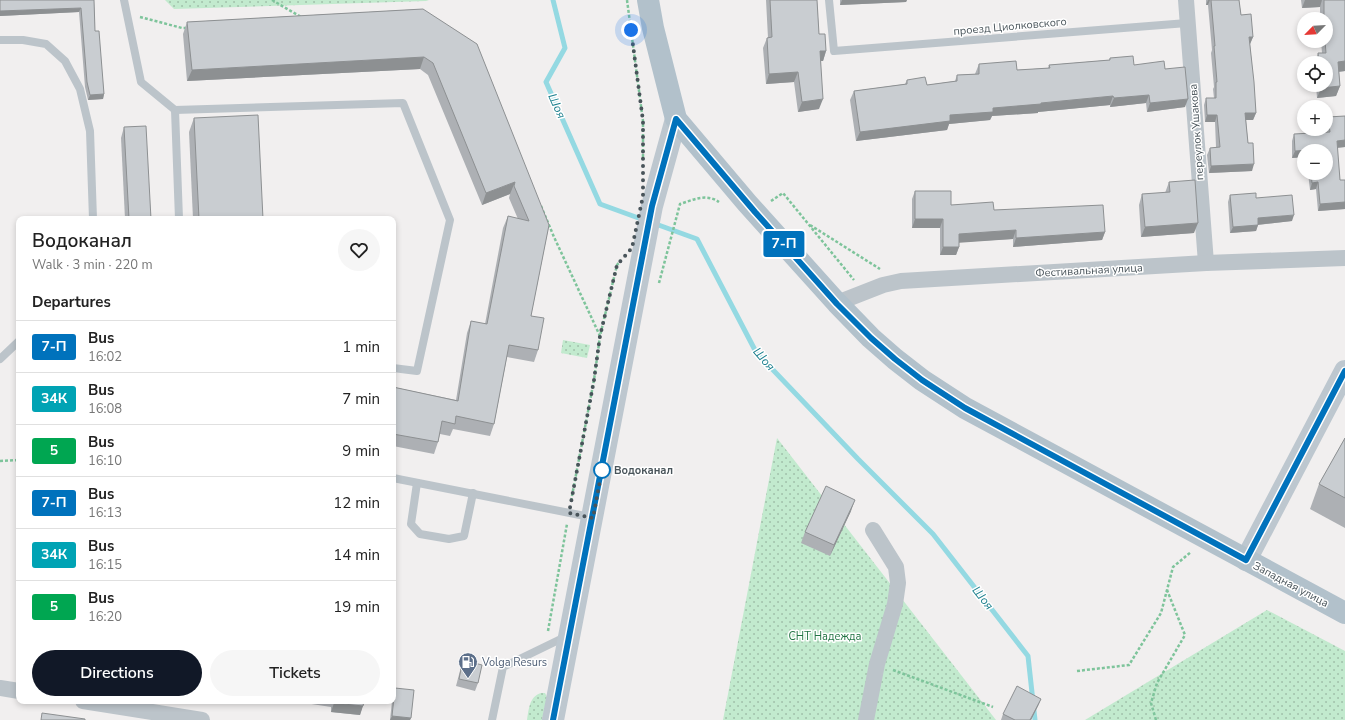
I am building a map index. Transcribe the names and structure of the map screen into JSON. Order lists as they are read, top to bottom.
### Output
{
  "streets": {
    "main road": ["Западная улица"],
    "street": ["переулок Ушакова", "Фестивальная улица"],
    "lane": ["проезд Циолковского"]
  },
  "crossings": [
    ["проезд Циолковского", "переулок Ушакова"],
    ["переулок Ушакова", "Фестивальная улица"],
    ["Фестивальная улица", "Западная улица"]
  ],
  "water": ["Шоя"],
  "parks": ["СНТ Надежда"],
  "places": {
    "other": ["Водоканал"],
    "fuel station": ["Volga Resurs"]
  },
  "lines": ["bus line 7-П"],
  "north": "bottom left",
  "page": {
    "on_map": "7-П",
    "map_buttons": ["+", "−"],
    "heading": [
      ["Водоканал", "Walk · 3 min · 220 m"],
      "Departures"
    ],
    "list": [
      {
        "mark": "7-П",
        "name": "Bus",
        "note": "16:02",
        "value": "1 min"
      },
      {
        "mark": "34К",
        "name": "Bus",
        "note": "16:08",
        "value": "7 min"
      },
      {
        "mark": "5",
        "name": "Bus",
        "note": "16:10",
        "value": "9 min"
      },
      {
        "mark": "7-П",
        "name": "Bus",
        "note": "16:13",
        "value": "12 min"
      },
      {
        "mark": "34К",
        "name": "Bus",
        "note": "16:15",
        "value": "14 min"
      },
      {
        "mark": "5",
        "name": "Bus",
        "note": "16:20",
        "value": "19 min"
      }
    ],
    "buttons": ["Directions", "Tickets"]
  }
}
